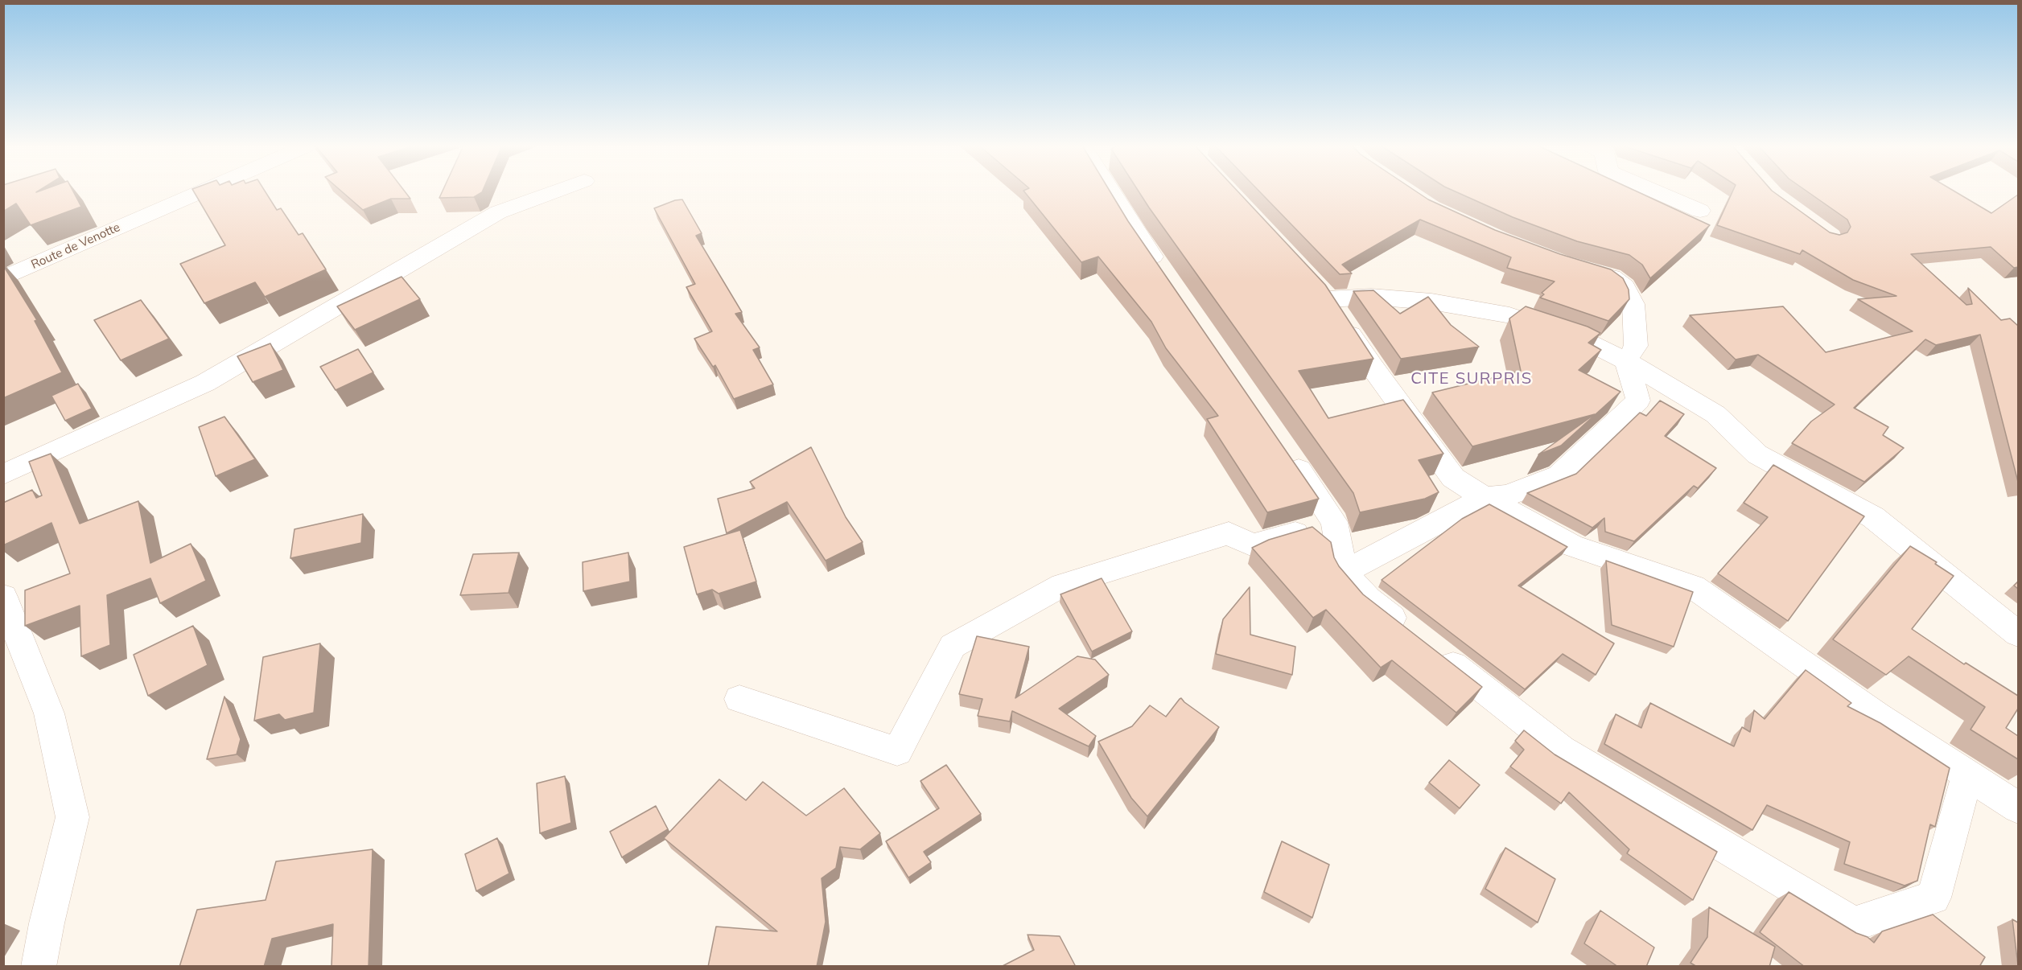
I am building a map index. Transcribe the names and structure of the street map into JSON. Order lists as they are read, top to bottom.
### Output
{
  "streets": {
    "street": ["Route de Venotte"]
  },
  "districts": ["CITE SURPRIS"]
}
